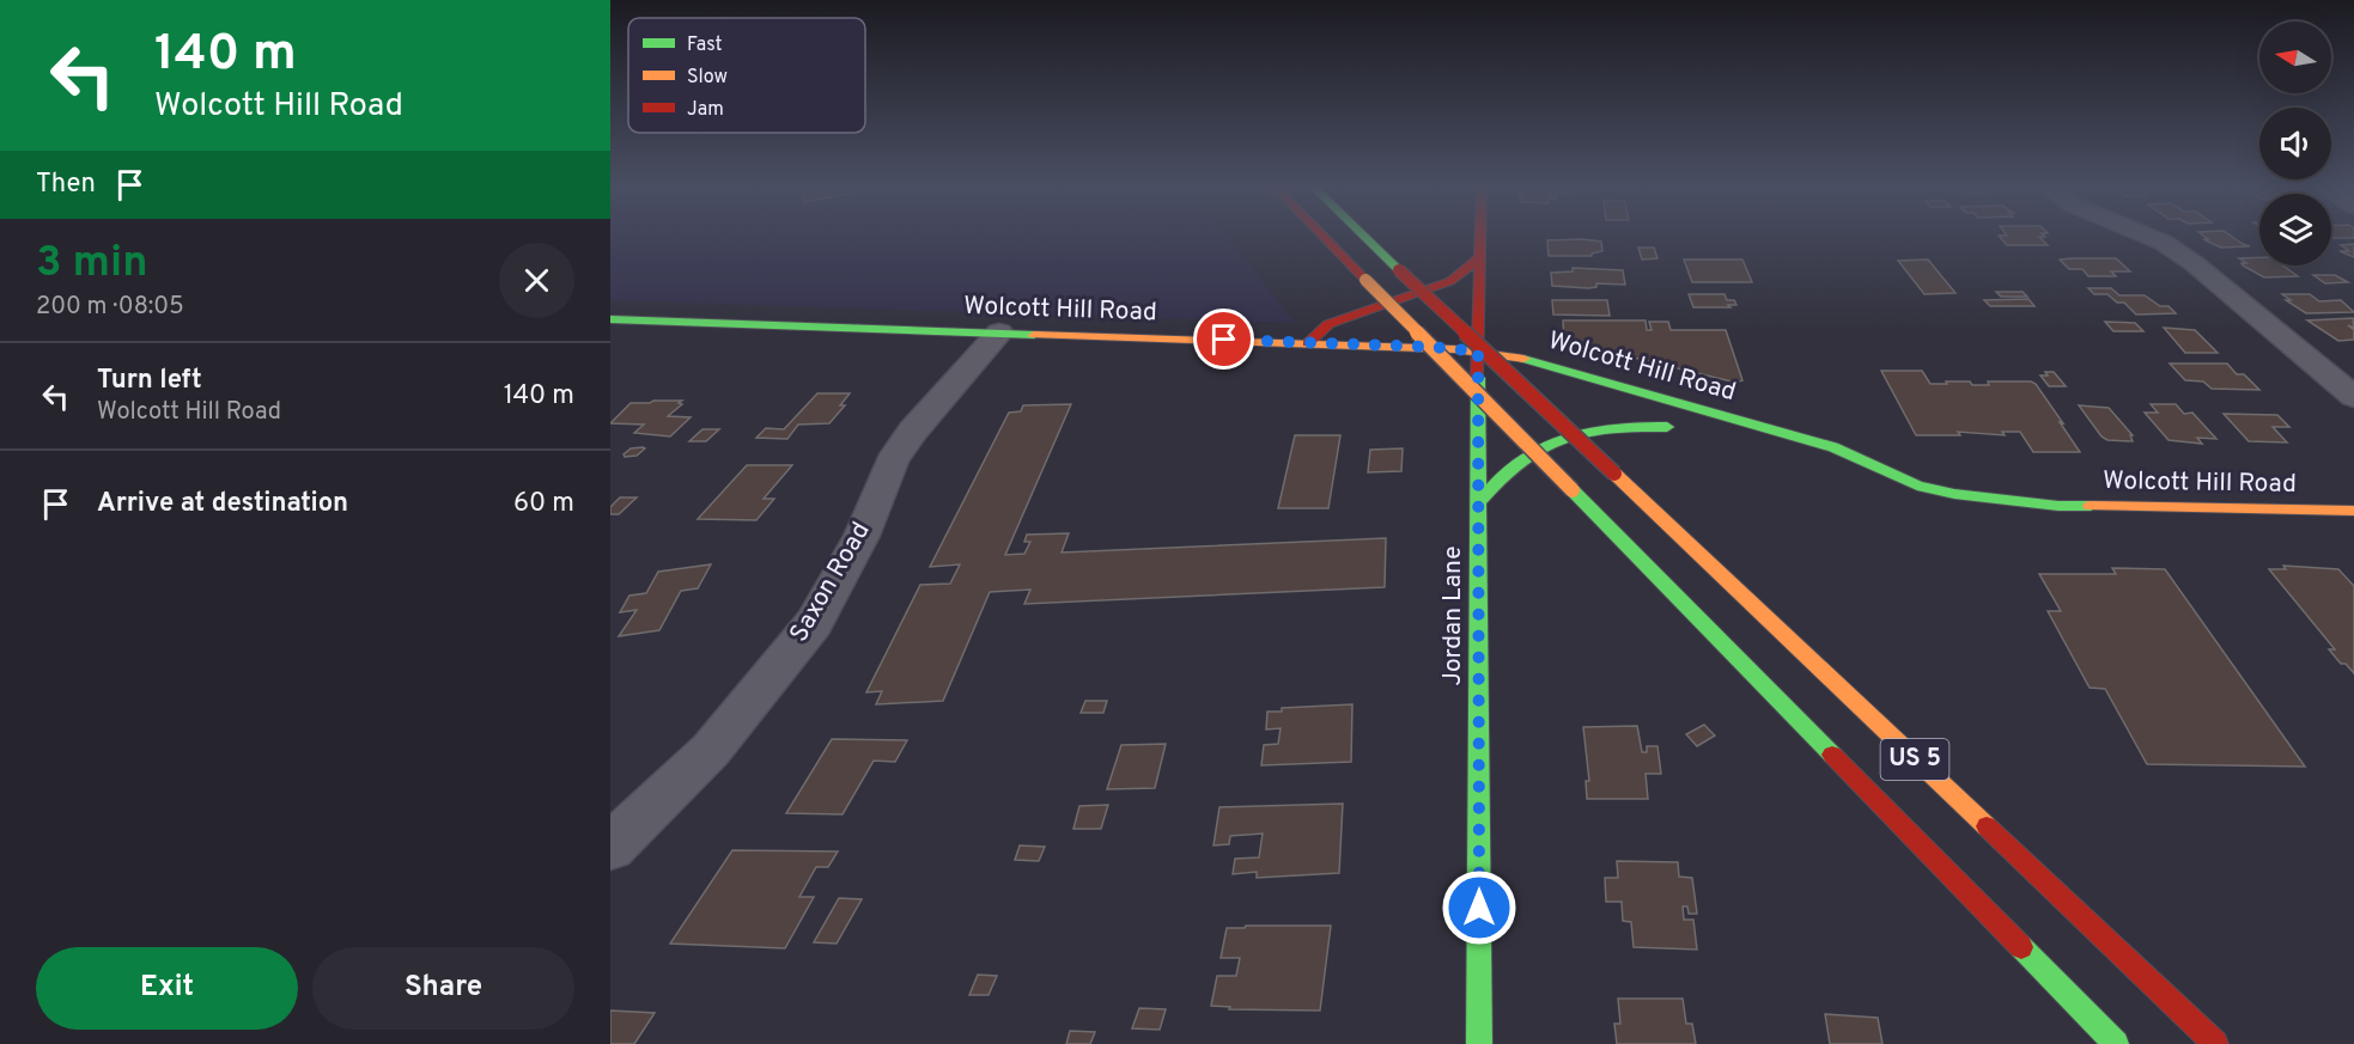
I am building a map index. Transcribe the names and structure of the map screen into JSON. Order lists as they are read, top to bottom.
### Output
{
  "streets": {
    "main road": ["Wolcott Hill Road", "Jordan Lane", "US 5"],
    "street": ["Saxon Road"]
  },
  "crossings": [
    ["Wolcott Hill Road", "Saxon Road"],
    ["Wolcott Hill Road", "Jordan Lane"]
  ],
  "legend": ["Fast", "Slow", "Jam"],
  "north": "left",
  "page": {
    "turn": ["140 m", "Wolcott Hill Road"],
    "then": "Then",
    "heading": ["3 min", "200 m · 08:05"],
    "list": [
      {
        "name": "Turn left",
        "note": "Wolcott Hill Road",
        "value": "140 m"
      },
      {
        "name": "Arrive at destination",
        "value": "60 m"
      }
    ],
    "buttons": ["Exit", "Share"]
  }
}
